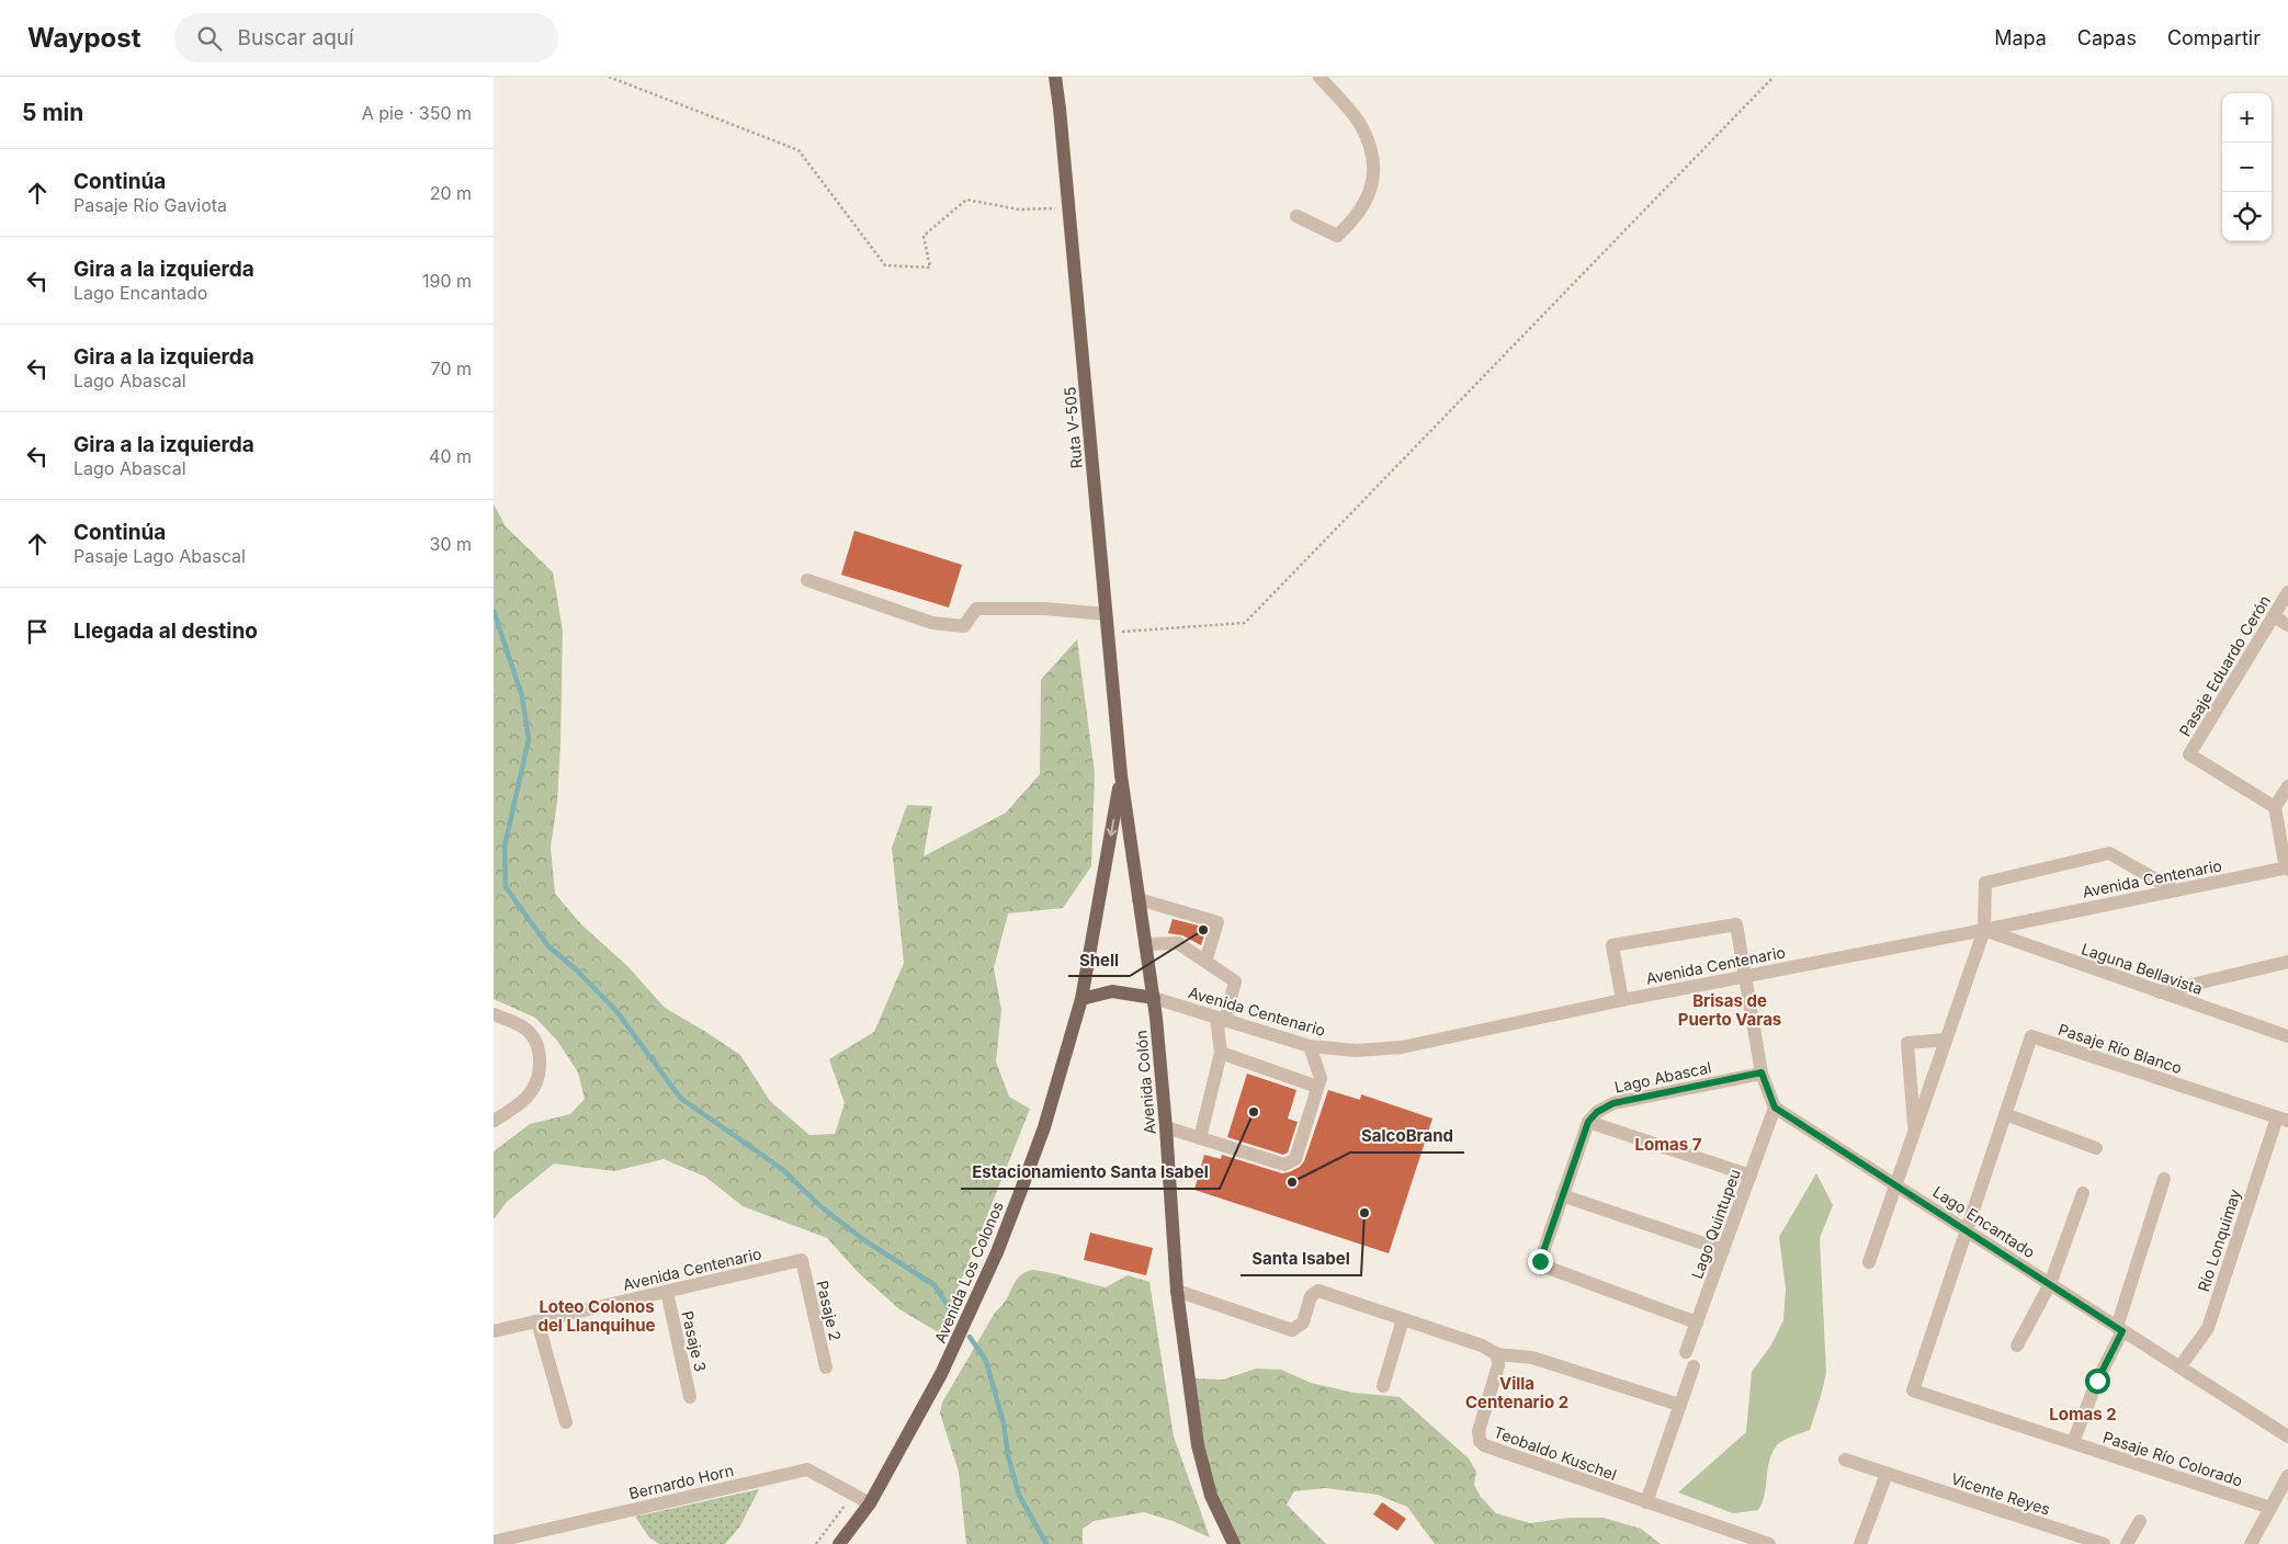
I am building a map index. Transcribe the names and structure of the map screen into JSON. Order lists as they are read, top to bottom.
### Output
{
  "streets": {
    "main road": ["Ruta V-505", "Avenida Colón", "Avenida Los Colonos"],
    "street": [
      "Pasaje Eduardo Cerón",
      "Avenida Centenario",
      "Laguna Bellavista",
      "Pasaje Río Blanco",
      "Lago Abascal",
      "Lago Encantado",
      "Lago Quintupeu",
      "Río Lonquimay",
      "Pasaje 2",
      "Pasaje 3",
      "Teobaldo Kuschel",
      "Pasaje Río Colorado",
      "Bernardo Horn",
      "Vicente Reyes"
    ]
  },
  "crossings": [
    ["Ruta V-505", "Avenida Colón"],
    ["Ruta V-505", "Avenida Los Colonos"],
    ["Avenida Centenario", "Laguna Bellavista"],
    ["Avenida Centenario", "Avenida Colón"],
    ["Avenida Centenario", "Pasaje 2"],
    ["Avenida Centenario", "Pasaje 3"],
    ["Pasaje Río Blanco", "Río Lonquimay"],
    ["Avenida Colón", "Avenida Los Colonos"],
    ["Lago Encantado", "Lago Quintupeu"],
    ["Lago Encantado", "Río Lonquimay"],
    ["Lago Encantado", "Pasaje Río Colorado"],
    ["Avenida Los Colonos", "Bernardo Horn"]
  ],
  "districts": [
    "Brisas de Puerto Varas",
    "Lomas 7",
    "Loteo Colonos del Llanquihue",
    "Villa Centenario 2",
    "Lomas 2"
  ],
  "places": [
    "Shell",
    "Estacionamiento Santa Isabel",
    "SalcoBrand",
    "Santa Isabel"
  ],
  "page": {
    "header": "Waypost",
    "search": "Buscar aquí",
    "nav": ["Mapa", "Capas", "Compartir"],
    "heading": ["5 min", "A pie · 350 m"],
    "map_buttons": ["+", "−"],
    "list": [
      ["Continúa", "Pasaje Río Gaviota", "20 m"],
      ["Gira a la izquierda", "Lago Encantado", "190 m"],
      ["Gira a la izquierda", "Lago Abascal", "70 m"],
      ["Gira a la izquierda", "Lago Abascal", "40 m"],
      ["Continúa", "Pasaje Lago Abascal", "30 m"],
      "Llegada al destino"
    ]
  }
}
